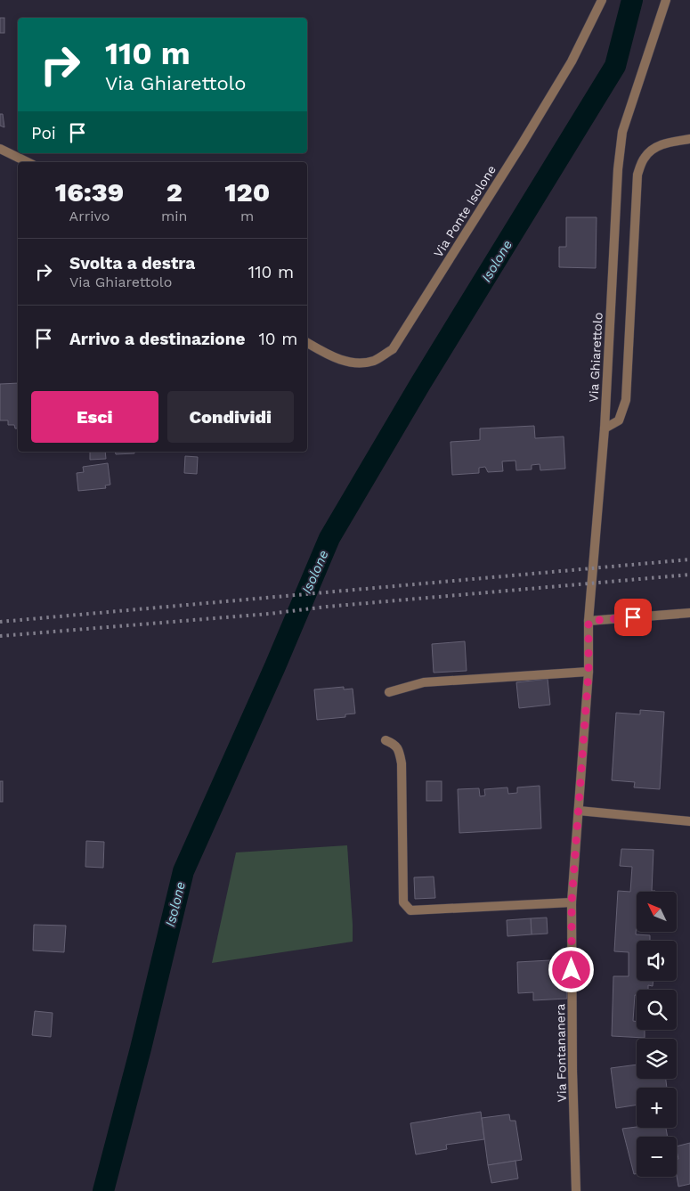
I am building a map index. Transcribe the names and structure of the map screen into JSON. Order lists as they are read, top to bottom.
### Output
{
  "streets": {
    "street": ["Via Ponte Isolone", "Via Ghiarettolo", "Via Fontananera"]
  },
  "crossings": [
    ["Via Ghiarettolo", "Via Fontananera"]
  ],
  "water": ["Isolone"],
  "north": "top left",
  "page": {
    "turn": ["110 m", "Via Ghiarettolo"],
    "then": "Poi",
    "eta": [
      "16:39",
      "Arrivo",
      "2",
      "min",
      "120",
      "m"
    ],
    "list": [
      {
        "name": "Svolta a destra",
        "note": "Via Ghiarettolo",
        "value": "110 m"
      },
      {
        "name": "Arrivo a destinazione",
        "value": "10 m"
      }
    ],
    "buttons": ["Esci", "Condividi"],
    "map_buttons": ["+", "−"]
  }
}
